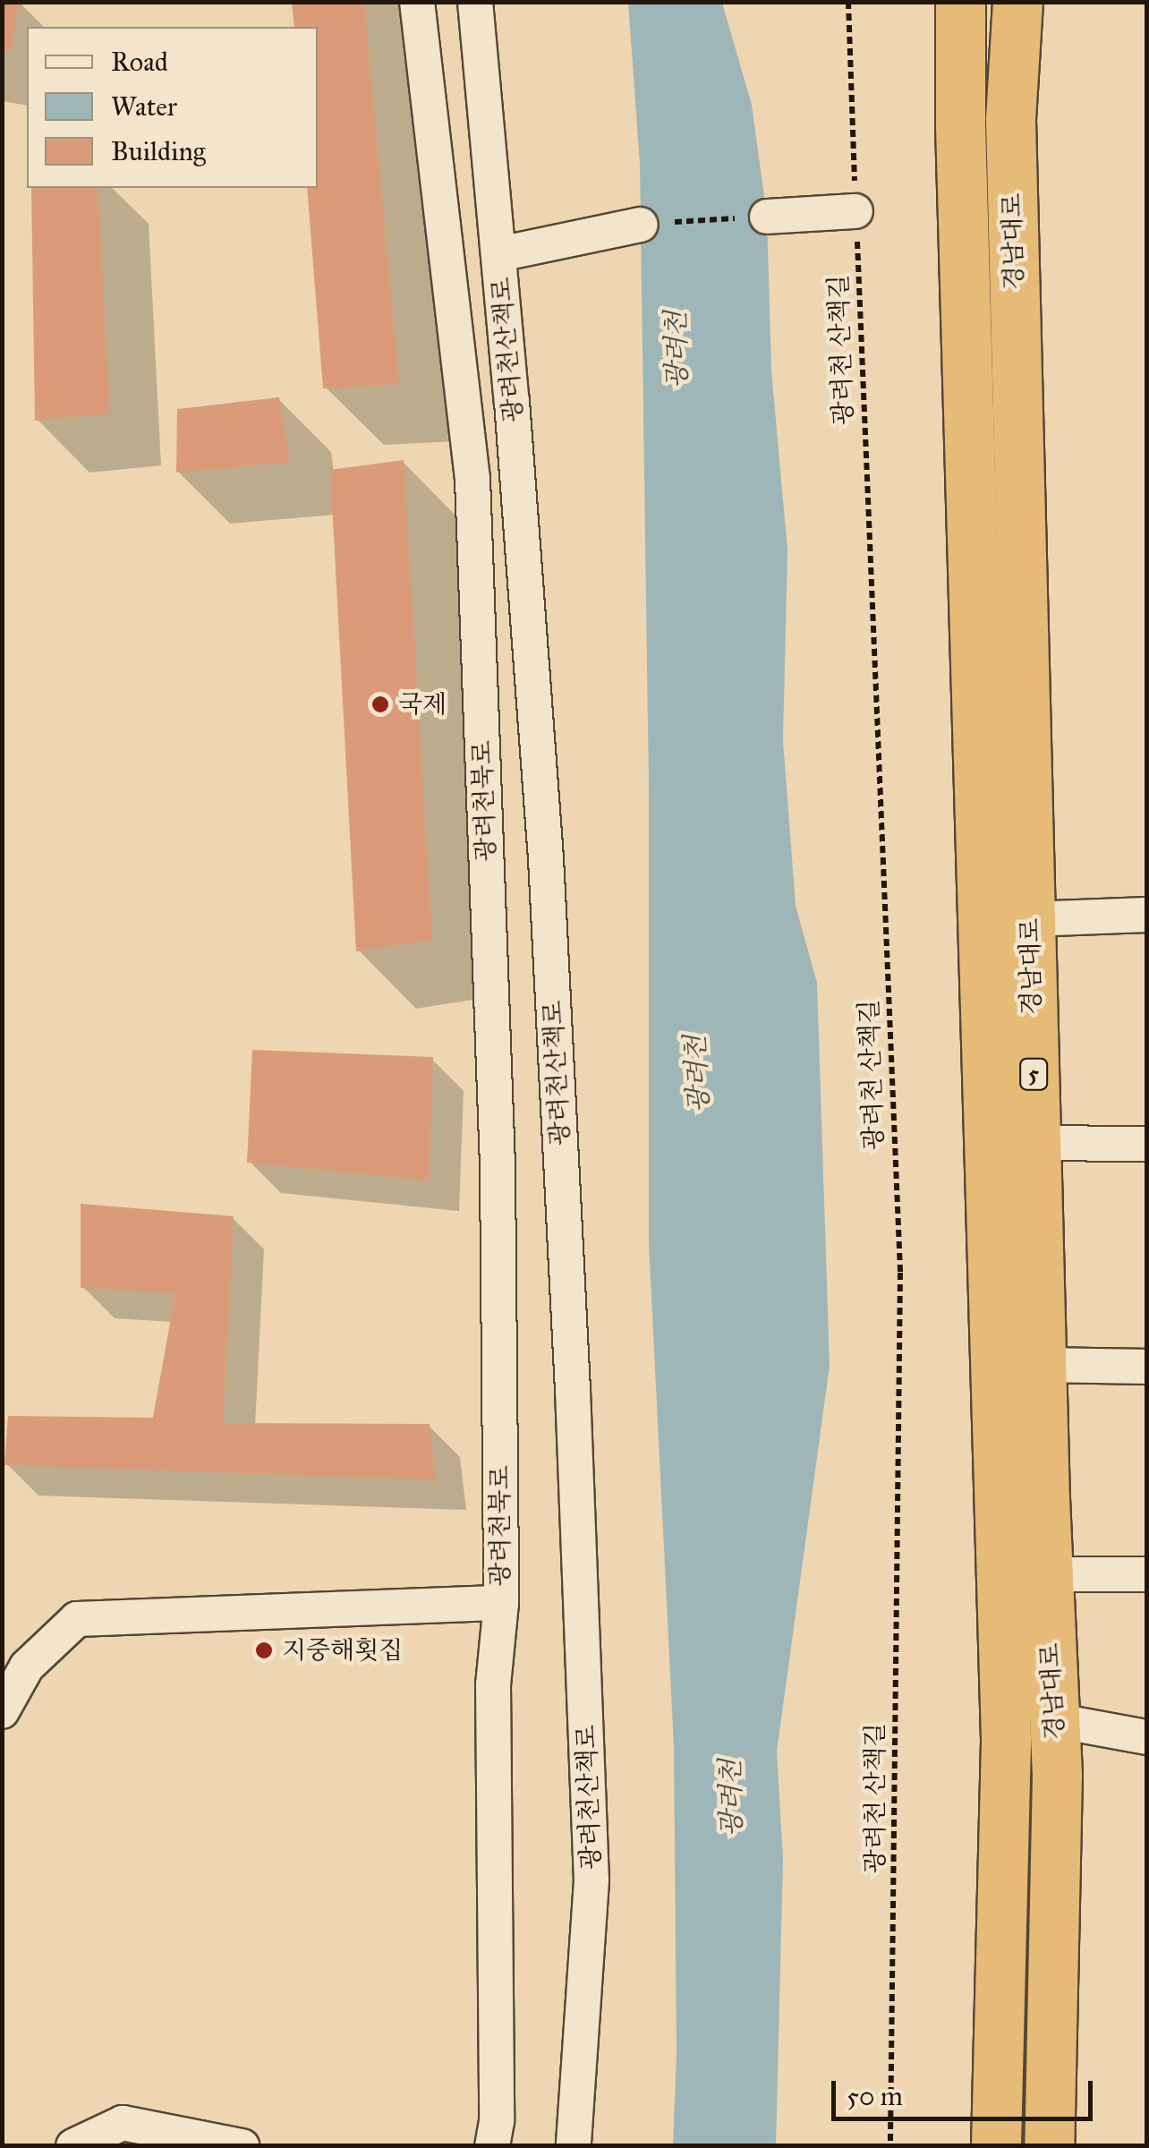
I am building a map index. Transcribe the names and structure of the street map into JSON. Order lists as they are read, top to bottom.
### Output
{
  "streets": {
    "highway": ["경남대로", "5"],
    "street": ["광려천산책로", "광려천북로"],
    "path": ["광려천 산책길"]
  },
  "water": ["광려천"],
  "places": ["국제", "지중해횟집"],
  "legend": ["Road", "Water", "Building"],
  "scale_bar": "50 m"
}
